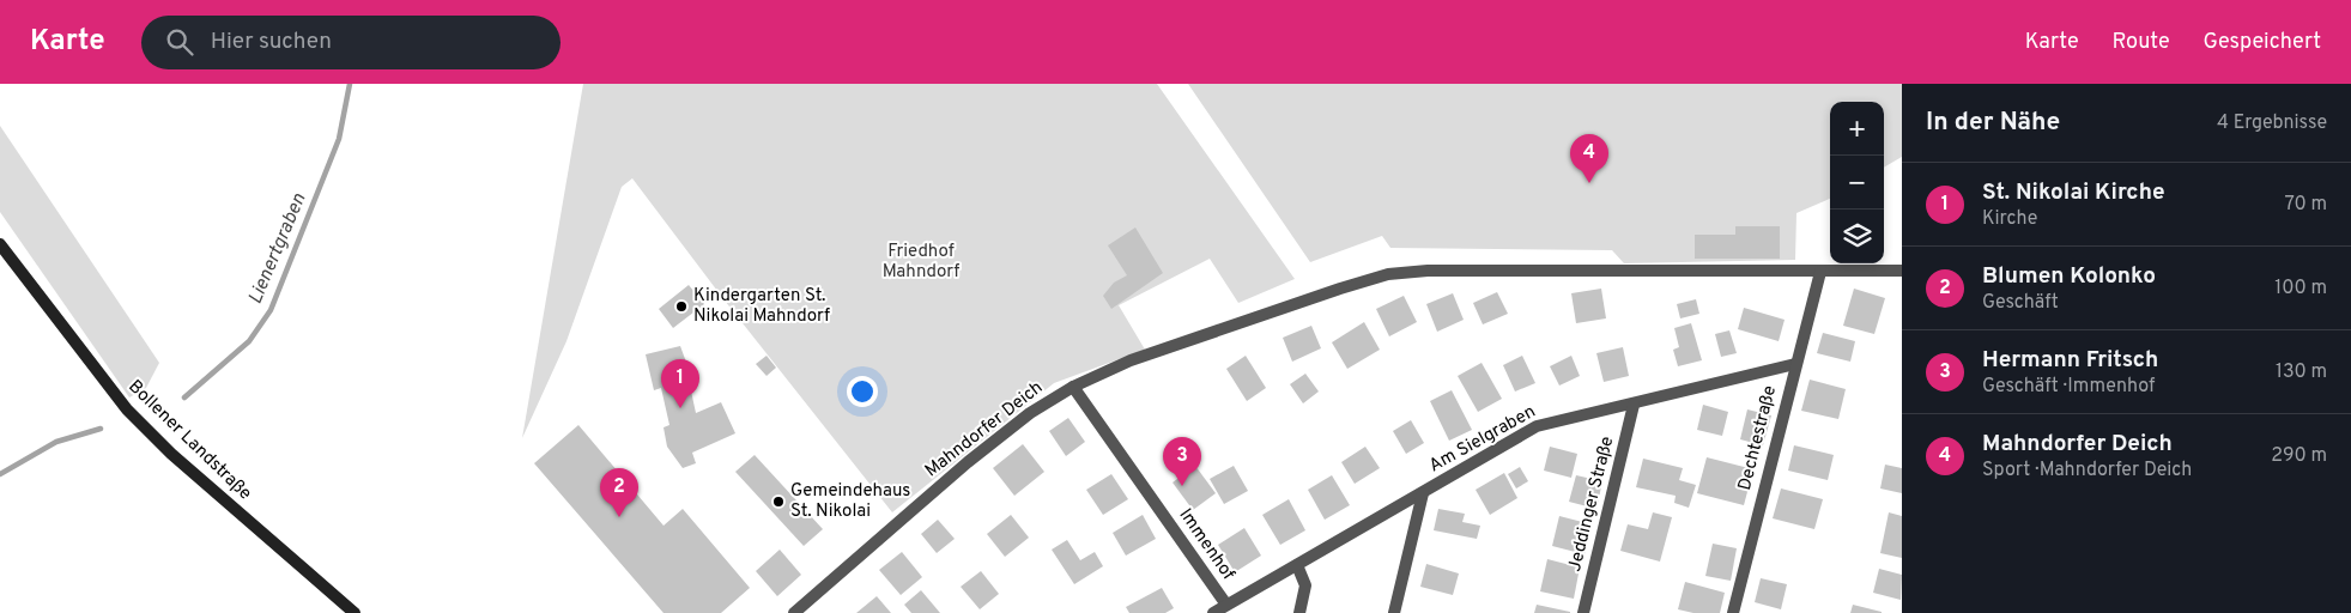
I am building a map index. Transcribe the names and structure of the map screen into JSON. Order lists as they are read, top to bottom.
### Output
{
  "streets": {
    "street": [
      "Mahndorfer Deich",
      "Dechtestraße",
      "Am Sielgraben",
      "Bollener Landstraße",
      "Jeddinger Straße",
      "Immenhof"
    ]
  },
  "crossings": [
    ["Mahndorfer Deich", "Dechtestraße"],
    ["Mahndorfer Deich", "Immenhof"],
    ["Dechtestraße", "Am Sielgraben"],
    ["Am Sielgraben", "Jeddinger Straße"],
    ["Am Sielgraben", "Immenhof"]
  ],
  "water": ["Lienertgraben"],
  "parks": ["Friedhof Mahndorf"],
  "places": ["Kindergarten St. Nikolai Mahndorf", "Gemeindehaus St. Nikolai"],
  "page": {
    "header": "Karte",
    "search": "Hier suchen",
    "nav": ["Karte", "Route", "Gespeichert"],
    "heading": ["In der Nähe", "4 Ergebnisse"],
    "map_buttons": ["+", "−"],
    "pins": [
      "4",
      "1",
      "3",
      "2"
    ],
    "list": [
      {
        "mark": "1",
        "name": "St. Nikolai Kirche",
        "note": "Kirche",
        "value": "70 m"
      },
      {
        "mark": "2",
        "name": "Blumen Kolonko",
        "note": "Geschäft",
        "value": "100 m"
      },
      {
        "mark": "3",
        "name": "Hermann Fritsch",
        "note": "Geschäft · Immenhof",
        "value": "130 m"
      },
      {
        "mark": "4",
        "name": "Mahndorfer Deich",
        "note": "Sport · Mahndorfer Deich",
        "value": "290 m"
      }
    ]
  }
}
